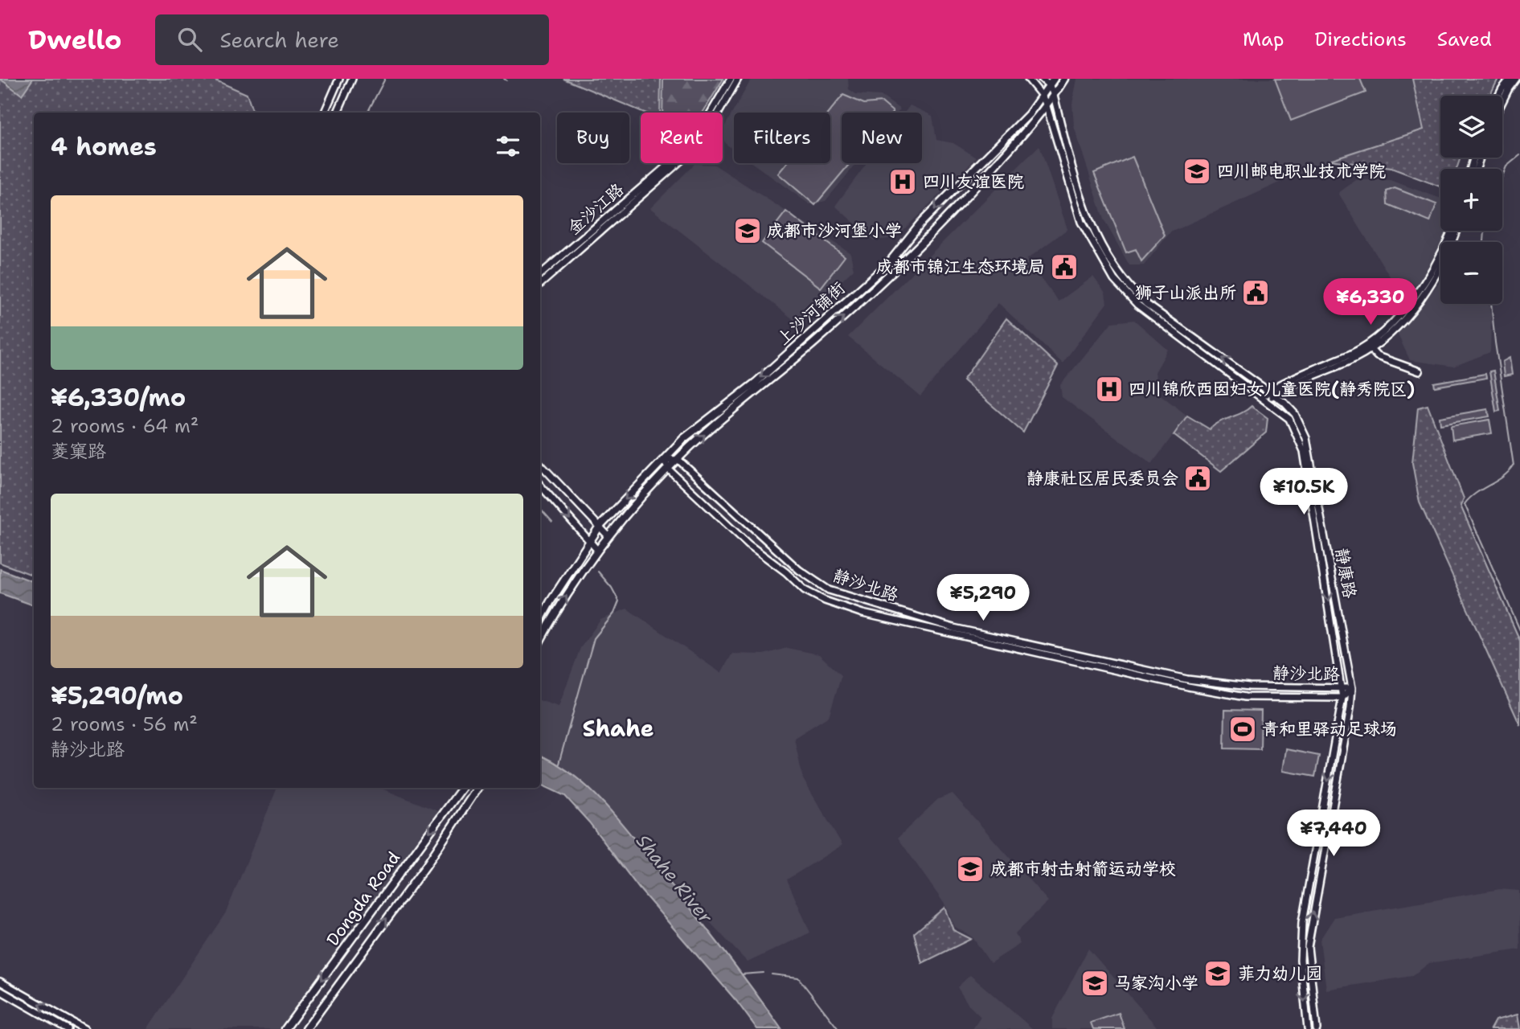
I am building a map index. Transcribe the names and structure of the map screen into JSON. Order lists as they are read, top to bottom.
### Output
{
  "streets": {
    "main road": ["上沙河铺街", "Dongda Road"],
    "street": ["金沙江路", "静康路", "静沙北路"]
  },
  "crossings": [
    ["上沙河铺街", "静康路"],
    ["上沙河铺街", "静沙北路"],
    ["静康路", "静沙北路"]
  ],
  "districts": ["Shahe"],
  "water": ["Shahe River"],
  "places": {
    "school or university": [
      "四川邮电职业技术学院",
      "成都市沙河堡小学",
      "成都市射击射箭运动学校",
      "菲力幼儿园",
      "马家沟小学"
    ],
    "hospital": ["四川友谊医院", "四川锦欣西囡妇女儿童医院(静秀院区)"],
    "public building": ["成都市锦江生态环境局", "狮子山派出所", "静康社区居民委员会"],
    "sports": ["青和里驿动足球场"]
  },
  "page": {
    "header": "Dwello",
    "search": "Search here",
    "nav": ["Map", "Directions", "Saved"],
    "map_buttons": ["+", "−"],
    "chip": [
      "Buy",
      "Rent",
      "Filters",
      "New"
    ],
    "heading": "4 homes",
    "list": [
      {
        "name": "¥6,330/mo",
        "note": "2 rooms · 64 m² · 菱窠路"
      },
      {
        "name": "¥5,290/mo",
        "note": "2 rooms · 56 m² · 静沙北路"
      }
    ],
    "price": [
      "¥6,330",
      "¥10.5K",
      "¥5,290",
      "¥7,440"
    ]
  }
}
